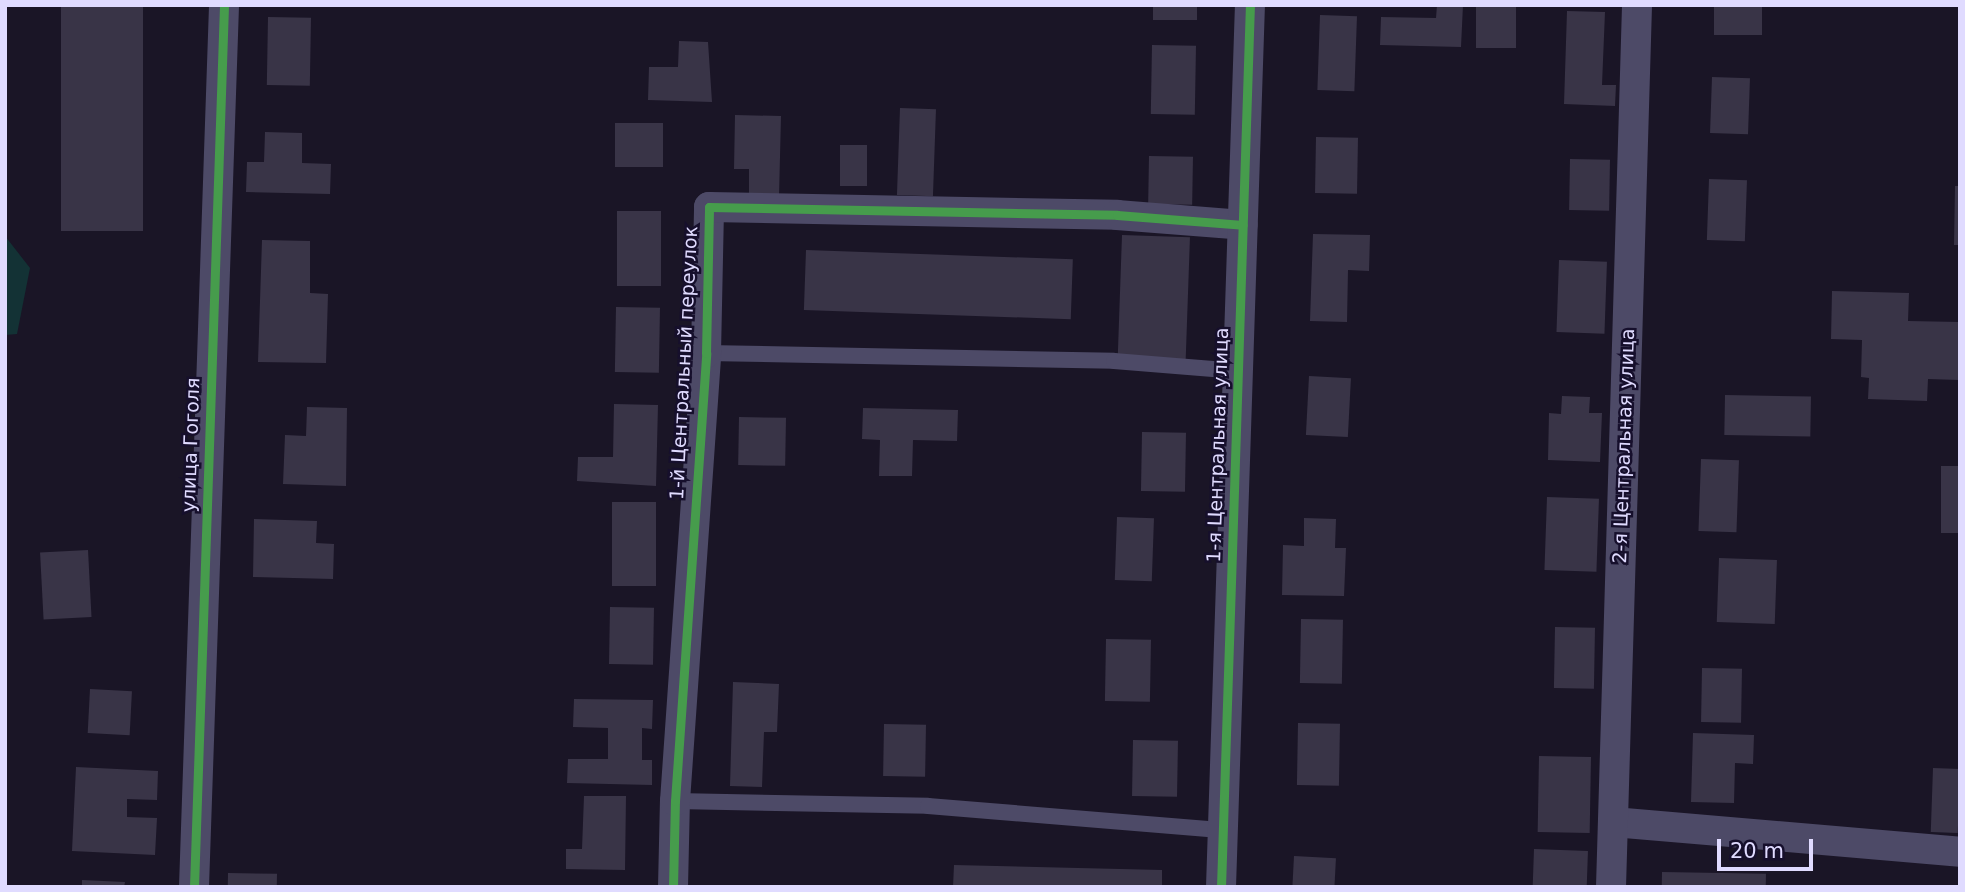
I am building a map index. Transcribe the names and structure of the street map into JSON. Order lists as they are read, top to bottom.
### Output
{
  "streets": {
    "street": [
      "1-й Центральный переулок",
      "улица Гоголя",
      "1-я Центральная улица",
      "2-я Центральная улица"
    ]
  },
  "crossings": [
    ["1-й Центральный переулок", "1-я Центральная улица"]
  ],
  "scale_bar": "20 m"
}
